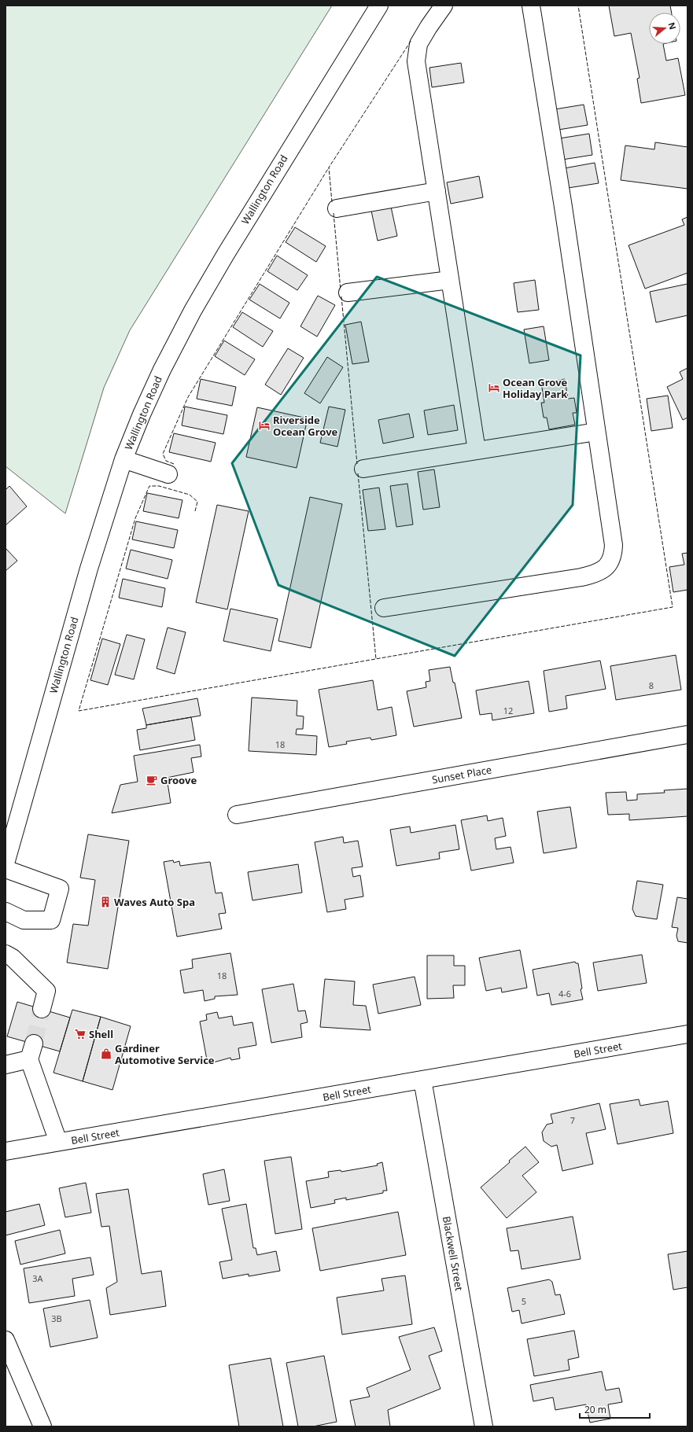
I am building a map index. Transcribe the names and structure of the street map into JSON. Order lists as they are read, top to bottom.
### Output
{
  "streets": {
    "street": [
      "Wallington Road",
      "Sunset Place",
      "Bell Street",
      "Blackwell Street"
    ]
  },
  "crossings": [
    ["Bell Street", "Blackwell Street"]
  ],
  "places": {
    "hotel": ["Ocean Grove Holiday Park", "Riverside Ocean Grove"],
    "cafe": ["Groove"],
    "building": ["Waves Auto Spa"],
    "supermarket": ["Shell"],
    "shop": ["Gardiner Automotive Service"]
  },
  "house_numbers": [
    "8",
    "12",
    "18",
    "18",
    "4-6",
    "7",
    "3A",
    "5",
    "3B"
  ],
  "scale_bar": "20 m",
  "north": "right"
}
